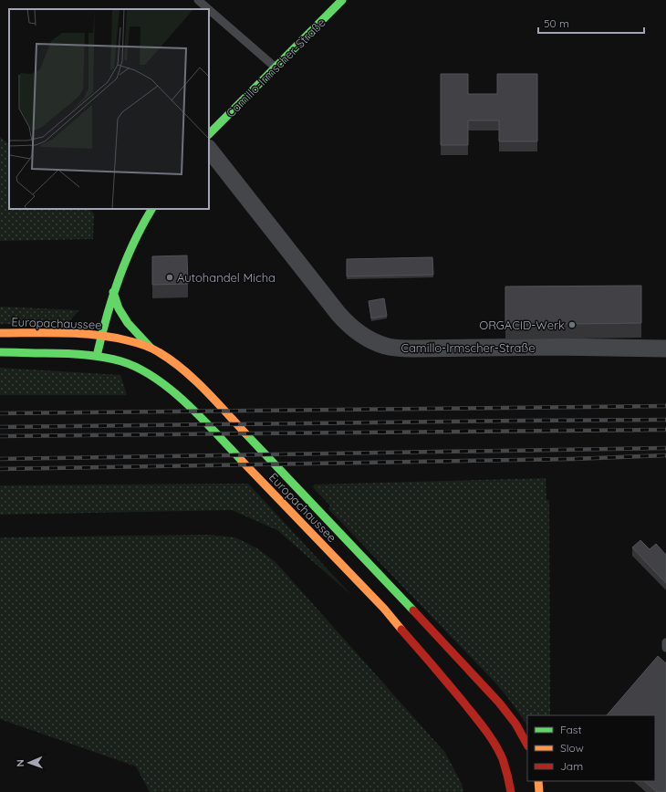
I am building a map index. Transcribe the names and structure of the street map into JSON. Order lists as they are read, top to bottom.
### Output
{
  "streets": {
    "main road": ["Camillo-Irmscher-Straße", "Europachaussee"]
  },
  "places": ["Autohandel Micha", "ORGACID-Werk"],
  "legend": ["Fast", "Slow", "Jam"],
  "scale_bar": "50 m",
  "north": "left"
}
